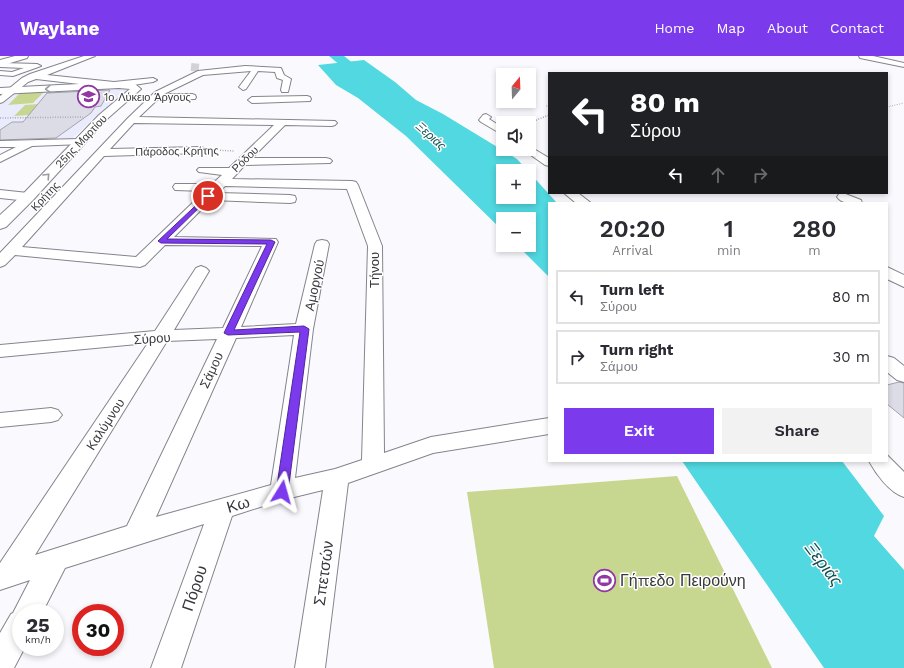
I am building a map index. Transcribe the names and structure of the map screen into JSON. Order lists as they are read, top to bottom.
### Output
{
  "streets": {
    "main road": ["25ης Μαρτίου"],
    "street": [
      "Πάροδος Κρήτης",
      "Ρόδου",
      "Κρήτης",
      "Τήνου",
      "Αμοργού",
      "Σύρου",
      "Σάμου",
      "Καλύμνου",
      "Κω",
      "Σπετσών",
      "Πόρου"
    ]
  },
  "crossings": [
    ["Πάροδος Κρήτης", "Ρόδου"],
    ["Πάροδος Κρήτης", "Κρήτης"],
    ["Ρόδου", "Κρήτης"],
    ["Ρόδου", "Τήνου"],
    ["Ρόδου", "Σάμου"],
    ["Τήνου", "Κω"],
    ["Αμοργού", "Σύρου"],
    ["Αμοργού", "Κω"],
    ["Σύρου", "Σάμου"],
    ["Σύρου", "Καλύμνου"],
    ["Σάμου", "Κω"],
    ["Καλύμνου", "Κω"],
    ["Κω", "Σπετσών"],
    ["Κω", "Πόρου"]
  ],
  "one_way": ["25ης Μαρτίου"],
  "water": ["Ξεριάς"],
  "places": {
    "school or university": ["1ο Λύκειο Άργους"],
    "sports": ["Γήπεδο Πειρούνη"]
  },
  "north": "top",
  "page": {
    "header": "Waylane",
    "nav": [
      "Home",
      "Map",
      "About",
      "Contact"
    ],
    "map_buttons": ["+", "−"],
    "turn": ["80 m", "Σύρου"],
    "eta": [
      "20:20",
      "Arrival",
      "1",
      "min",
      "280",
      "m"
    ],
    "list": [
      {
        "name": "Turn left",
        "note": "Σύρου",
        "value": "80 m"
      },
      {
        "name": "Turn right",
        "note": "Σάμου",
        "value": "30 m"
      }
    ],
    "buttons": ["Exit", "Share"],
    "speed": "25 km/h",
    "limit": "30"
  }
}
